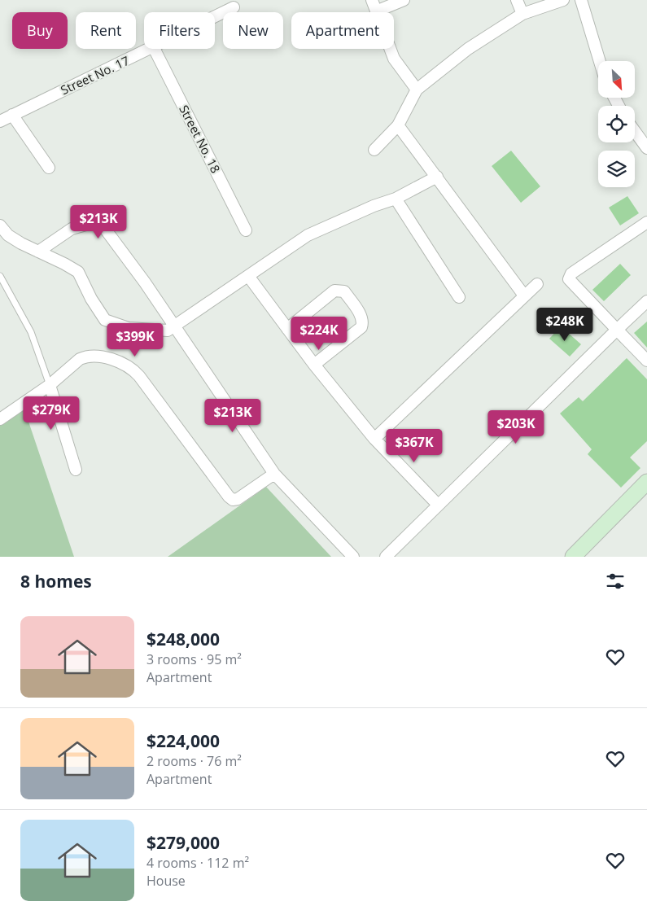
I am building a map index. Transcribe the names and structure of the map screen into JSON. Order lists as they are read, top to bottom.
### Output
{
  "streets": {
    "street": ["Street No. 17", "Street No. 18"]
  },
  "north": "bottom right",
  "page": {
    "chip": [
      "Buy",
      "Rent",
      "Filters",
      "New",
      "Apartment"
    ],
    "price": [
      "$213K",
      "$248K",
      "$224K",
      "$399K",
      "$279K",
      "$213K",
      "$203K",
      "$367K"
    ],
    "heading": "8 homes",
    "list": [
      {
        "name": "$248,000",
        "note": "3 rooms · 95 m² · Apartment"
      },
      {
        "name": "$224,000",
        "note": "2 rooms · 76 m² · Apartment"
      },
      {
        "name": "$279,000",
        "note": "4 rooms · 112 m² · House"
      }
    ]
  }
}
